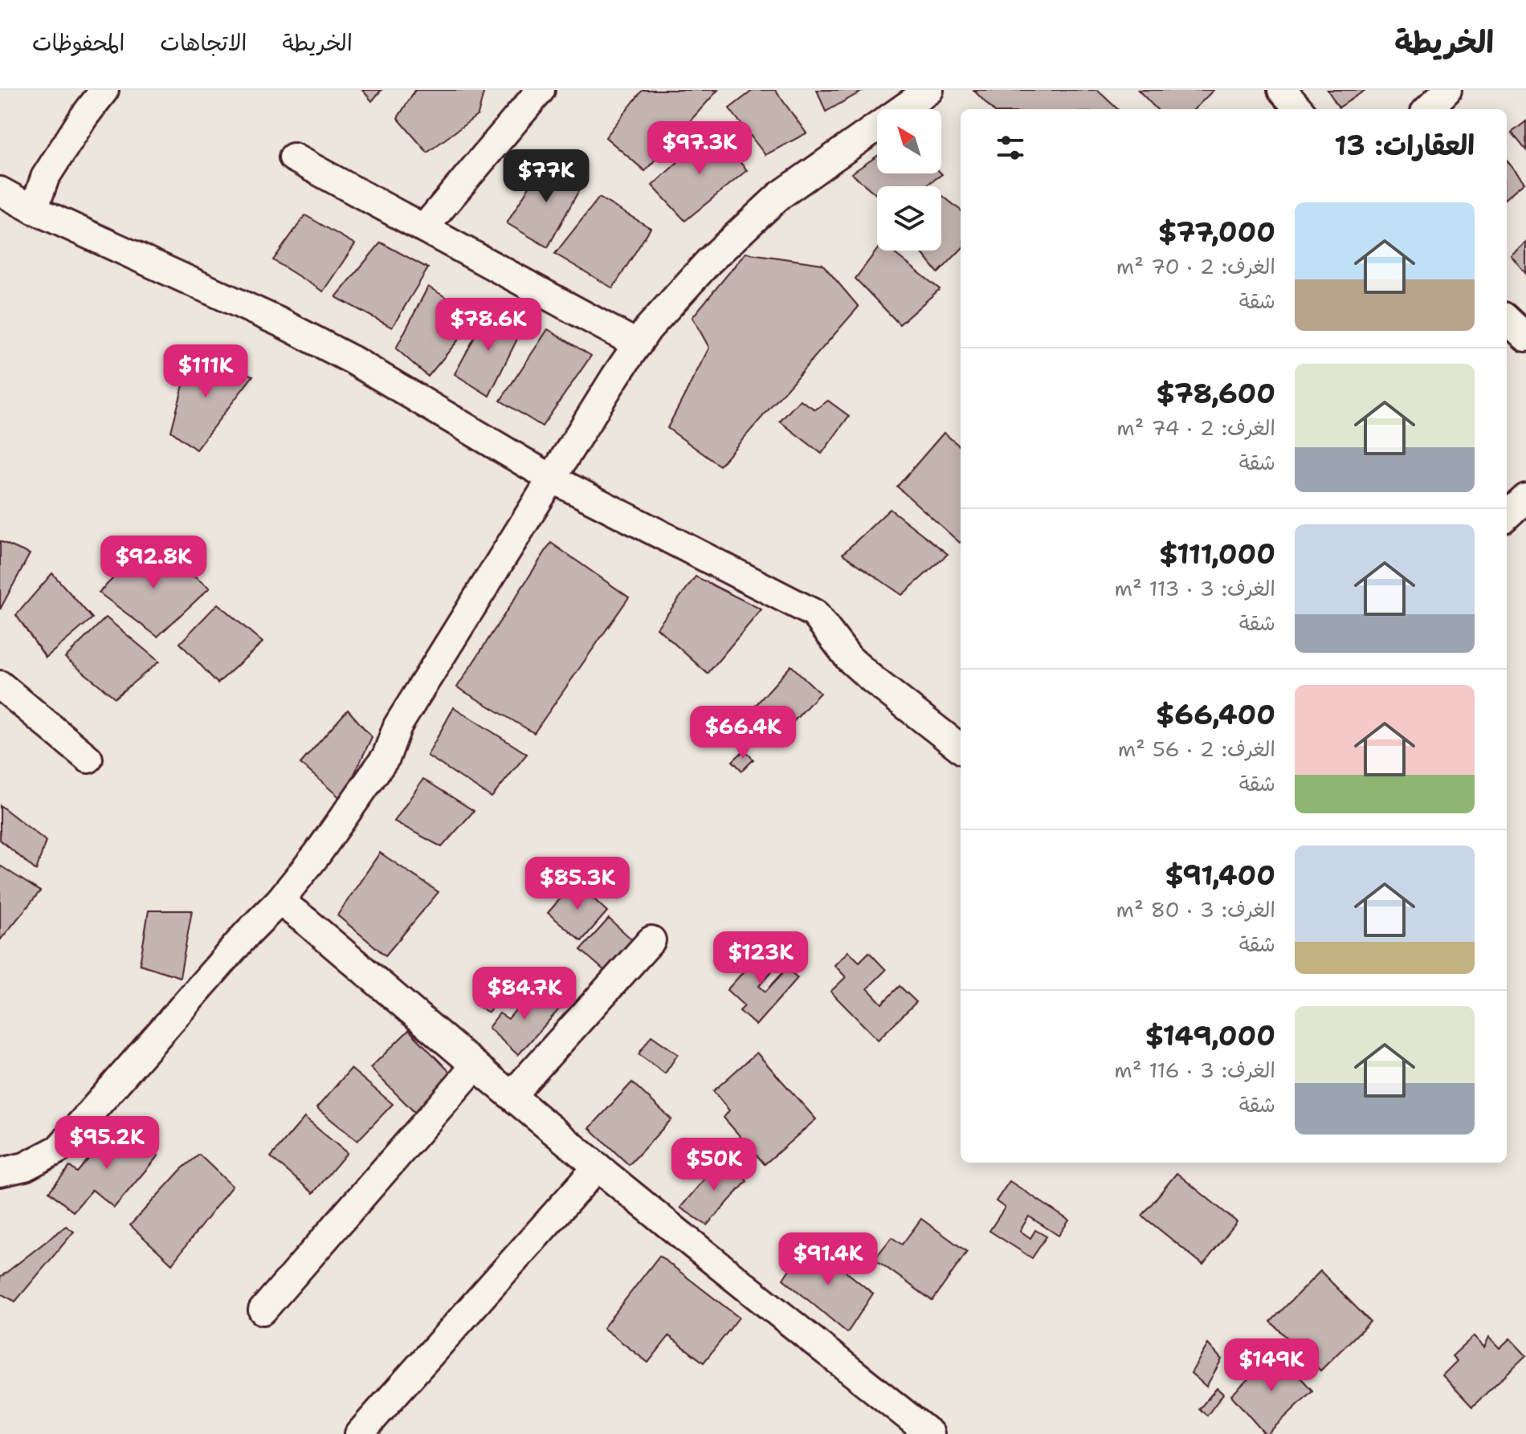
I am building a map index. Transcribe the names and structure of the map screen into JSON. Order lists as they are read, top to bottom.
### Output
{
  "north": "top left",
  "page": {
    "header": "الخريطة",
    "nav": ["الخريطة", "الاتجاهات", "المحفوظات"],
    "heading": "العقارات: 13",
    "price": [
      "$97.3K",
      "$77K",
      "$78.6K",
      "$111K",
      "$92.8K",
      "$66.4K",
      "$85.3K",
      "$123K",
      "$84.7K",
      "$95.2K",
      "$50K",
      "$91.4K",
      "$149K"
    ],
    "list": [
      {
        "name": "$77,000",
        "note": "الغرف: 2 · 70 m² · شقة"
      },
      {
        "name": "$78,600",
        "note": "الغرف: 2 · 74 m² · شقة"
      },
      {
        "name": "$111,000",
        "note": "الغرف: 3 · 113 m² · شقة"
      },
      {
        "name": "$66,400",
        "note": "الغرف: 2 · 56 m² · شقة"
      },
      {
        "name": "$91,400",
        "note": "الغرف: 3 · 80 m² · شقة"
      },
      {
        "name": "$149,000",
        "note": "الغرف: 3 · 116 m² · شقة"
      }
    ]
  }
}
